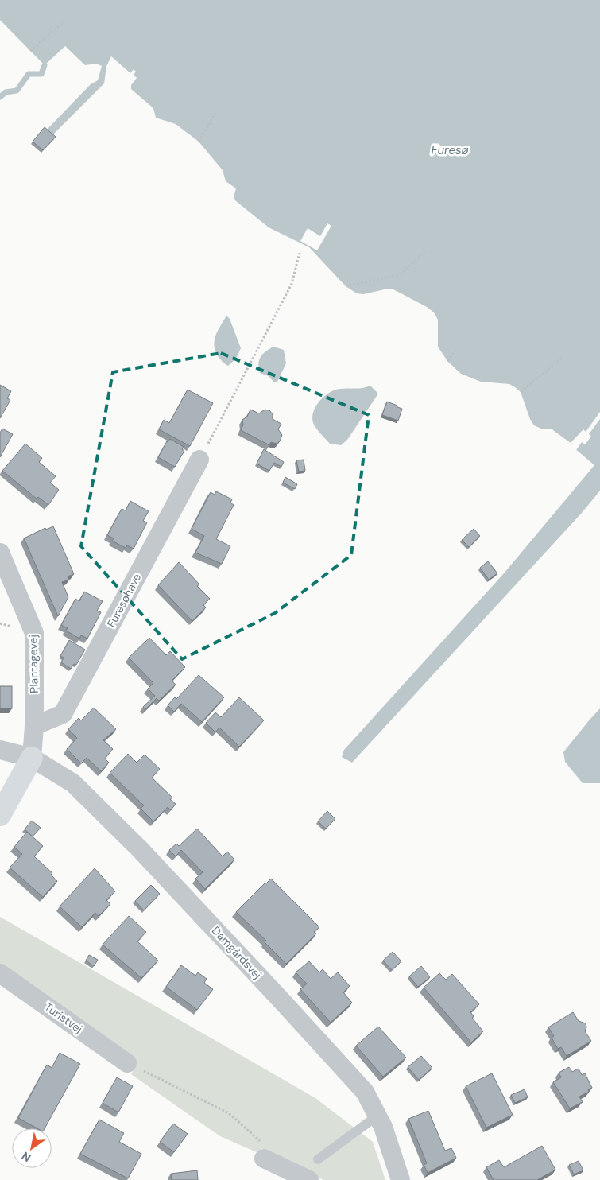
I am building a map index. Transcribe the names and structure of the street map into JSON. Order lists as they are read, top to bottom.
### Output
{
  "streets": {
    "street": [
      "Furesøhave",
      "Plantagevej",
      "Damgårdsvej",
      "Turistvej"
    ]
  },
  "crossings": [
    ["Furesøhave", "Plantagevej"],
    ["Plantagevej", "Damgårdsvej"]
  ],
  "water": ["Furesø"],
  "north": "bottom left"
}
